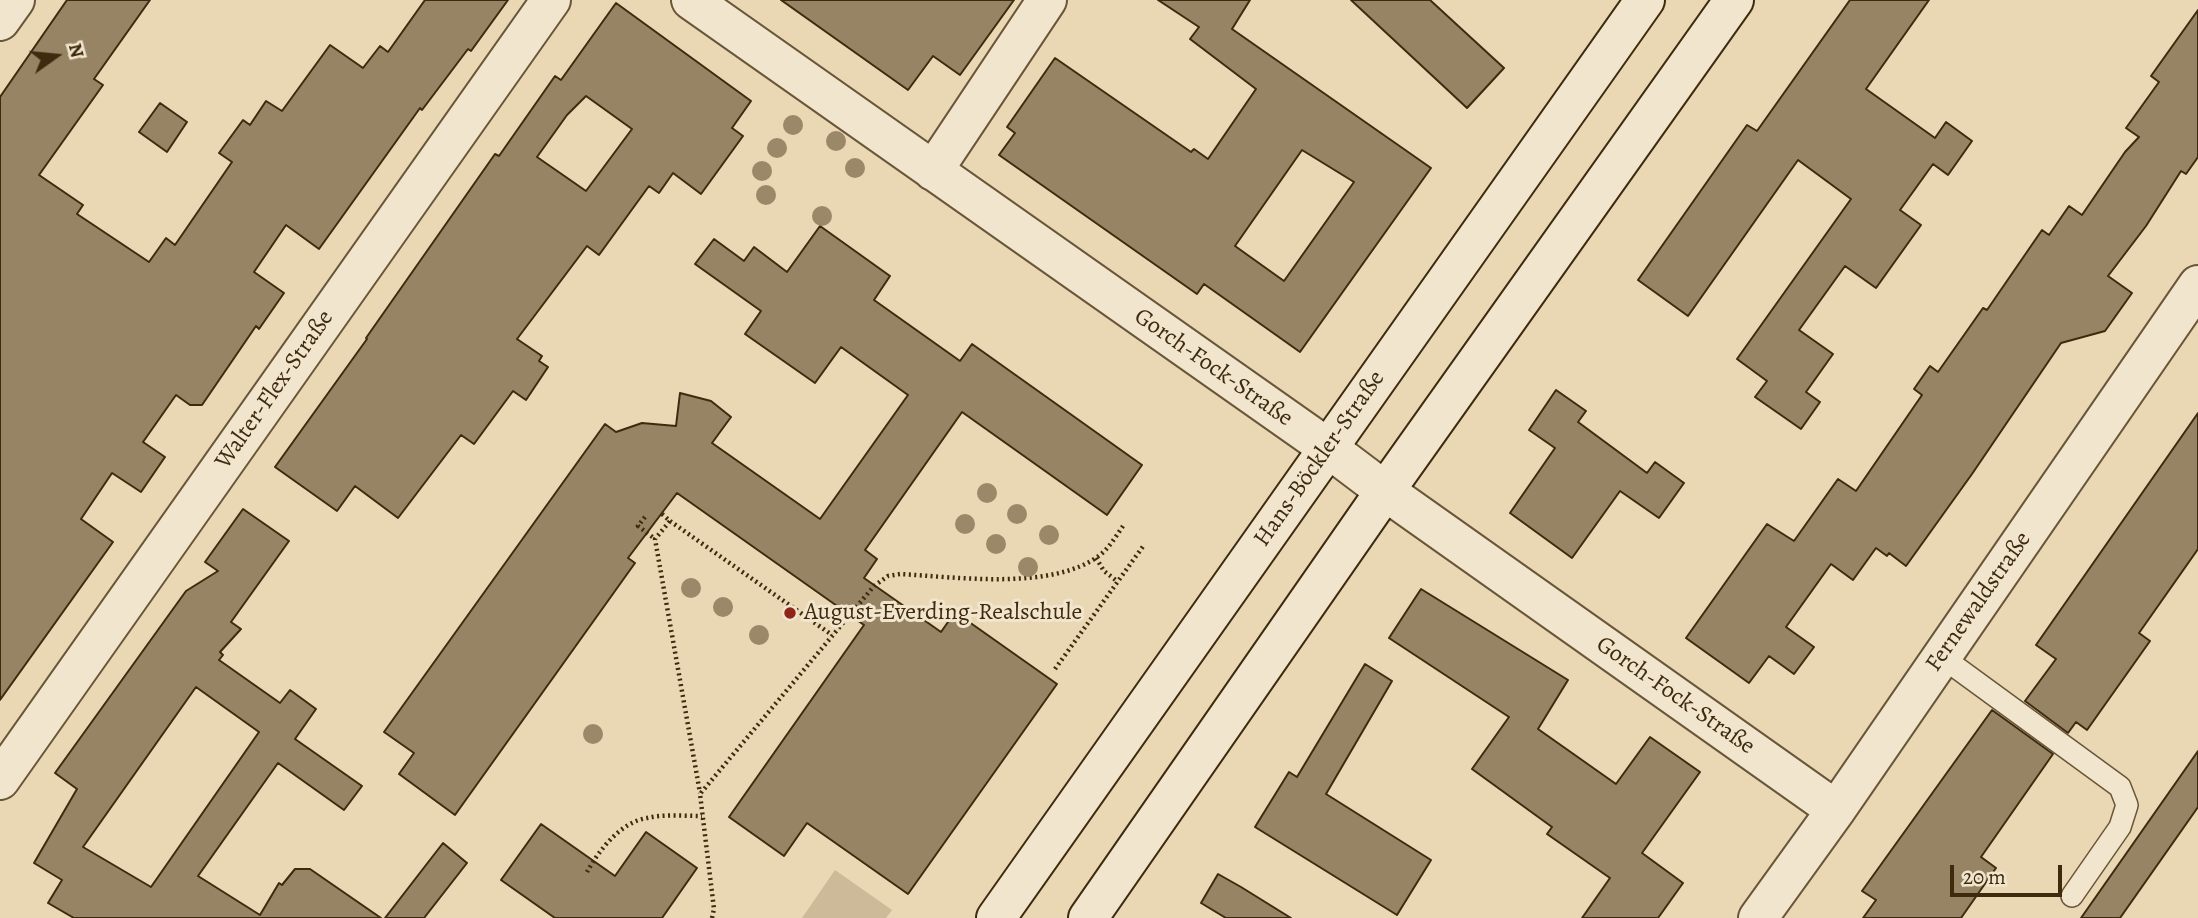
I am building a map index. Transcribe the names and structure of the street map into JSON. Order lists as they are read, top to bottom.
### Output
{
  "streets": {
    "street": [
      "Gorch-Fock-Straße",
      "Walter-Flex-Straße",
      "Hans-Böckler-Straße",
      "Fernewaldstraße"
    ]
  },
  "crossings": [
    ["Gorch-Fock-Straße", "Hans-Böckler-Straße"],
    ["Gorch-Fock-Straße", "Fernewaldstraße"]
  ],
  "places": ["August-Everding-Realschule"],
  "scale_bar": "20 m",
  "north": "right"
}
